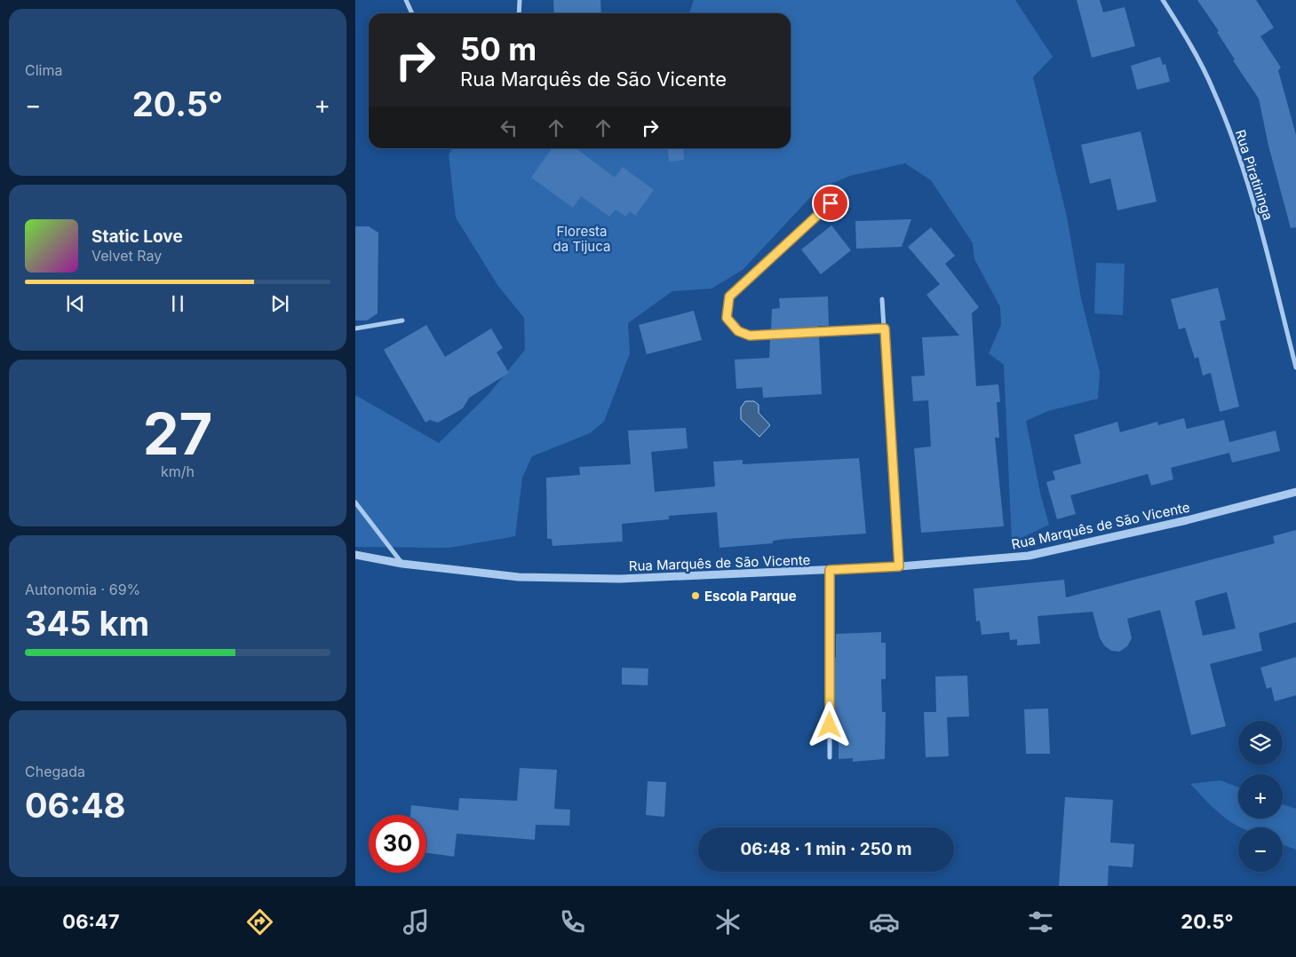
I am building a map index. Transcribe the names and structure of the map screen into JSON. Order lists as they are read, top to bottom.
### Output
{
  "streets": {
    "street": ["Rua Piratininga", "Rua Marquês de São Vicente"]
  },
  "parks": ["Floresta da Tijuca"],
  "places": ["Escola Parque"],
  "page": {
    "tile": [
      "Clima",
      ["27", "km/h"],
      ["Autonomia · 69%", "345 km"],
      ["Chegada", "06:48"]
    ],
    "turn": ["50 m", "Rua Marquês de São Vicente"],
    "heat": ["−", "20.5°", "+"],
    "song": ["Static Love", "Velvet Ray"],
    "map_buttons": ["+", "−"],
    "limit": "30",
    "trip": "06:48 · 1 min · 250 m",
    "tabs": ["06:47", "20.5°"]
  }
}
